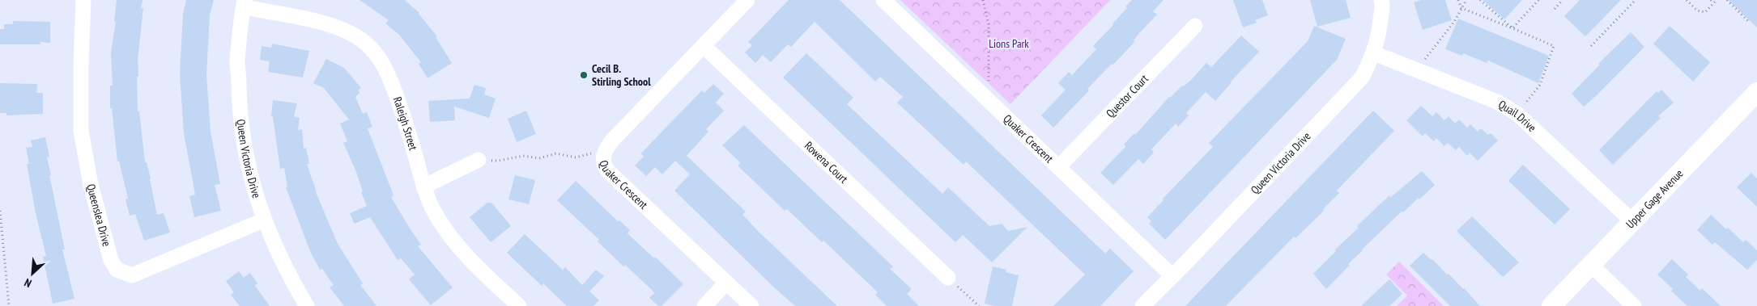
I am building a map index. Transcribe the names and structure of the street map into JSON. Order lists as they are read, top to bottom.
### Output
{
  "streets": {
    "main road": ["Upper Gage Avenue"],
    "street": [
      "Questor Court",
      "Quail Drive",
      "Raleigh Street",
      "Quaker Crescent",
      "Queen Victoria Drive",
      "Rowena Court",
      "Queenslea Drive"
    ]
  },
  "crossings": [
    ["Questor Court", "Quaker Crescent"],
    ["Quail Drive", "Queen Victoria Drive"],
    ["Quail Drive", "Upper Gage Avenue"],
    ["Raleigh Street", "Queen Victoria Drive"],
    ["Quaker Crescent", "Queen Victoria Drive"],
    ["Quaker Crescent", "Rowena Court"],
    ["Queen Victoria Drive", "Queenslea Drive"]
  ],
  "parks": ["Lions Park"],
  "places": ["Cecil B. Stirling School"],
  "north": "bottom left"
}
